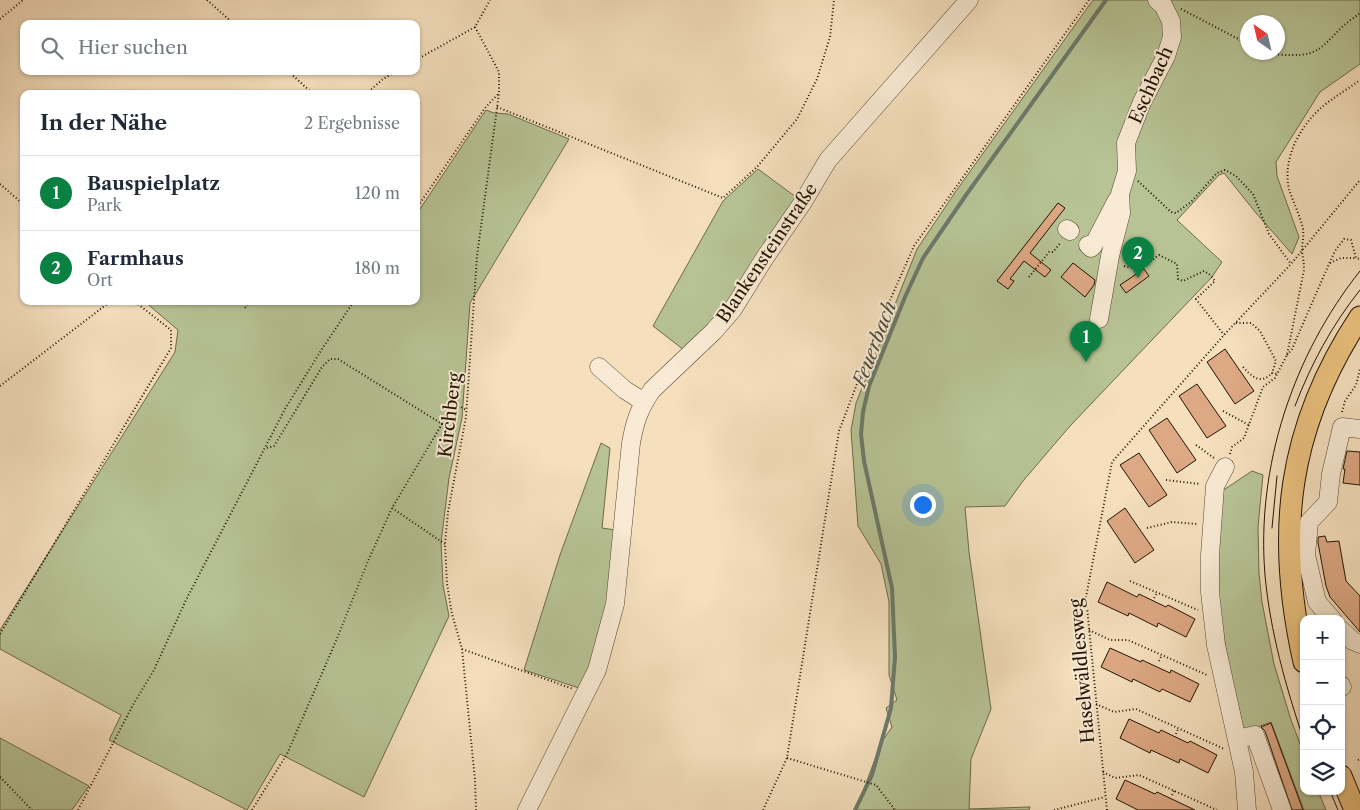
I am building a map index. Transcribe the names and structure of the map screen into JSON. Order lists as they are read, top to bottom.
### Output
{
  "streets": {
    "street": ["Eschbach", "Blankensteinstraße"],
    "path": ["Kirchberg", "Haselwäldlesweg"]
  },
  "water": ["Feuerbach"],
  "north": "top left",
  "page": {
    "search": "Hier suchen",
    "heading": ["In der Nähe", "2 Ergebnisse"],
    "list": [
      {
        "mark": "1",
        "name": "Bauspielplatz",
        "note": "Park",
        "value": "120 m"
      },
      {
        "mark": "2",
        "name": "Farmhaus",
        "note": "Ort",
        "value": "180 m"
      }
    ],
    "pins": ["2", "1"],
    "map_buttons": ["+", "−"]
  }
}
